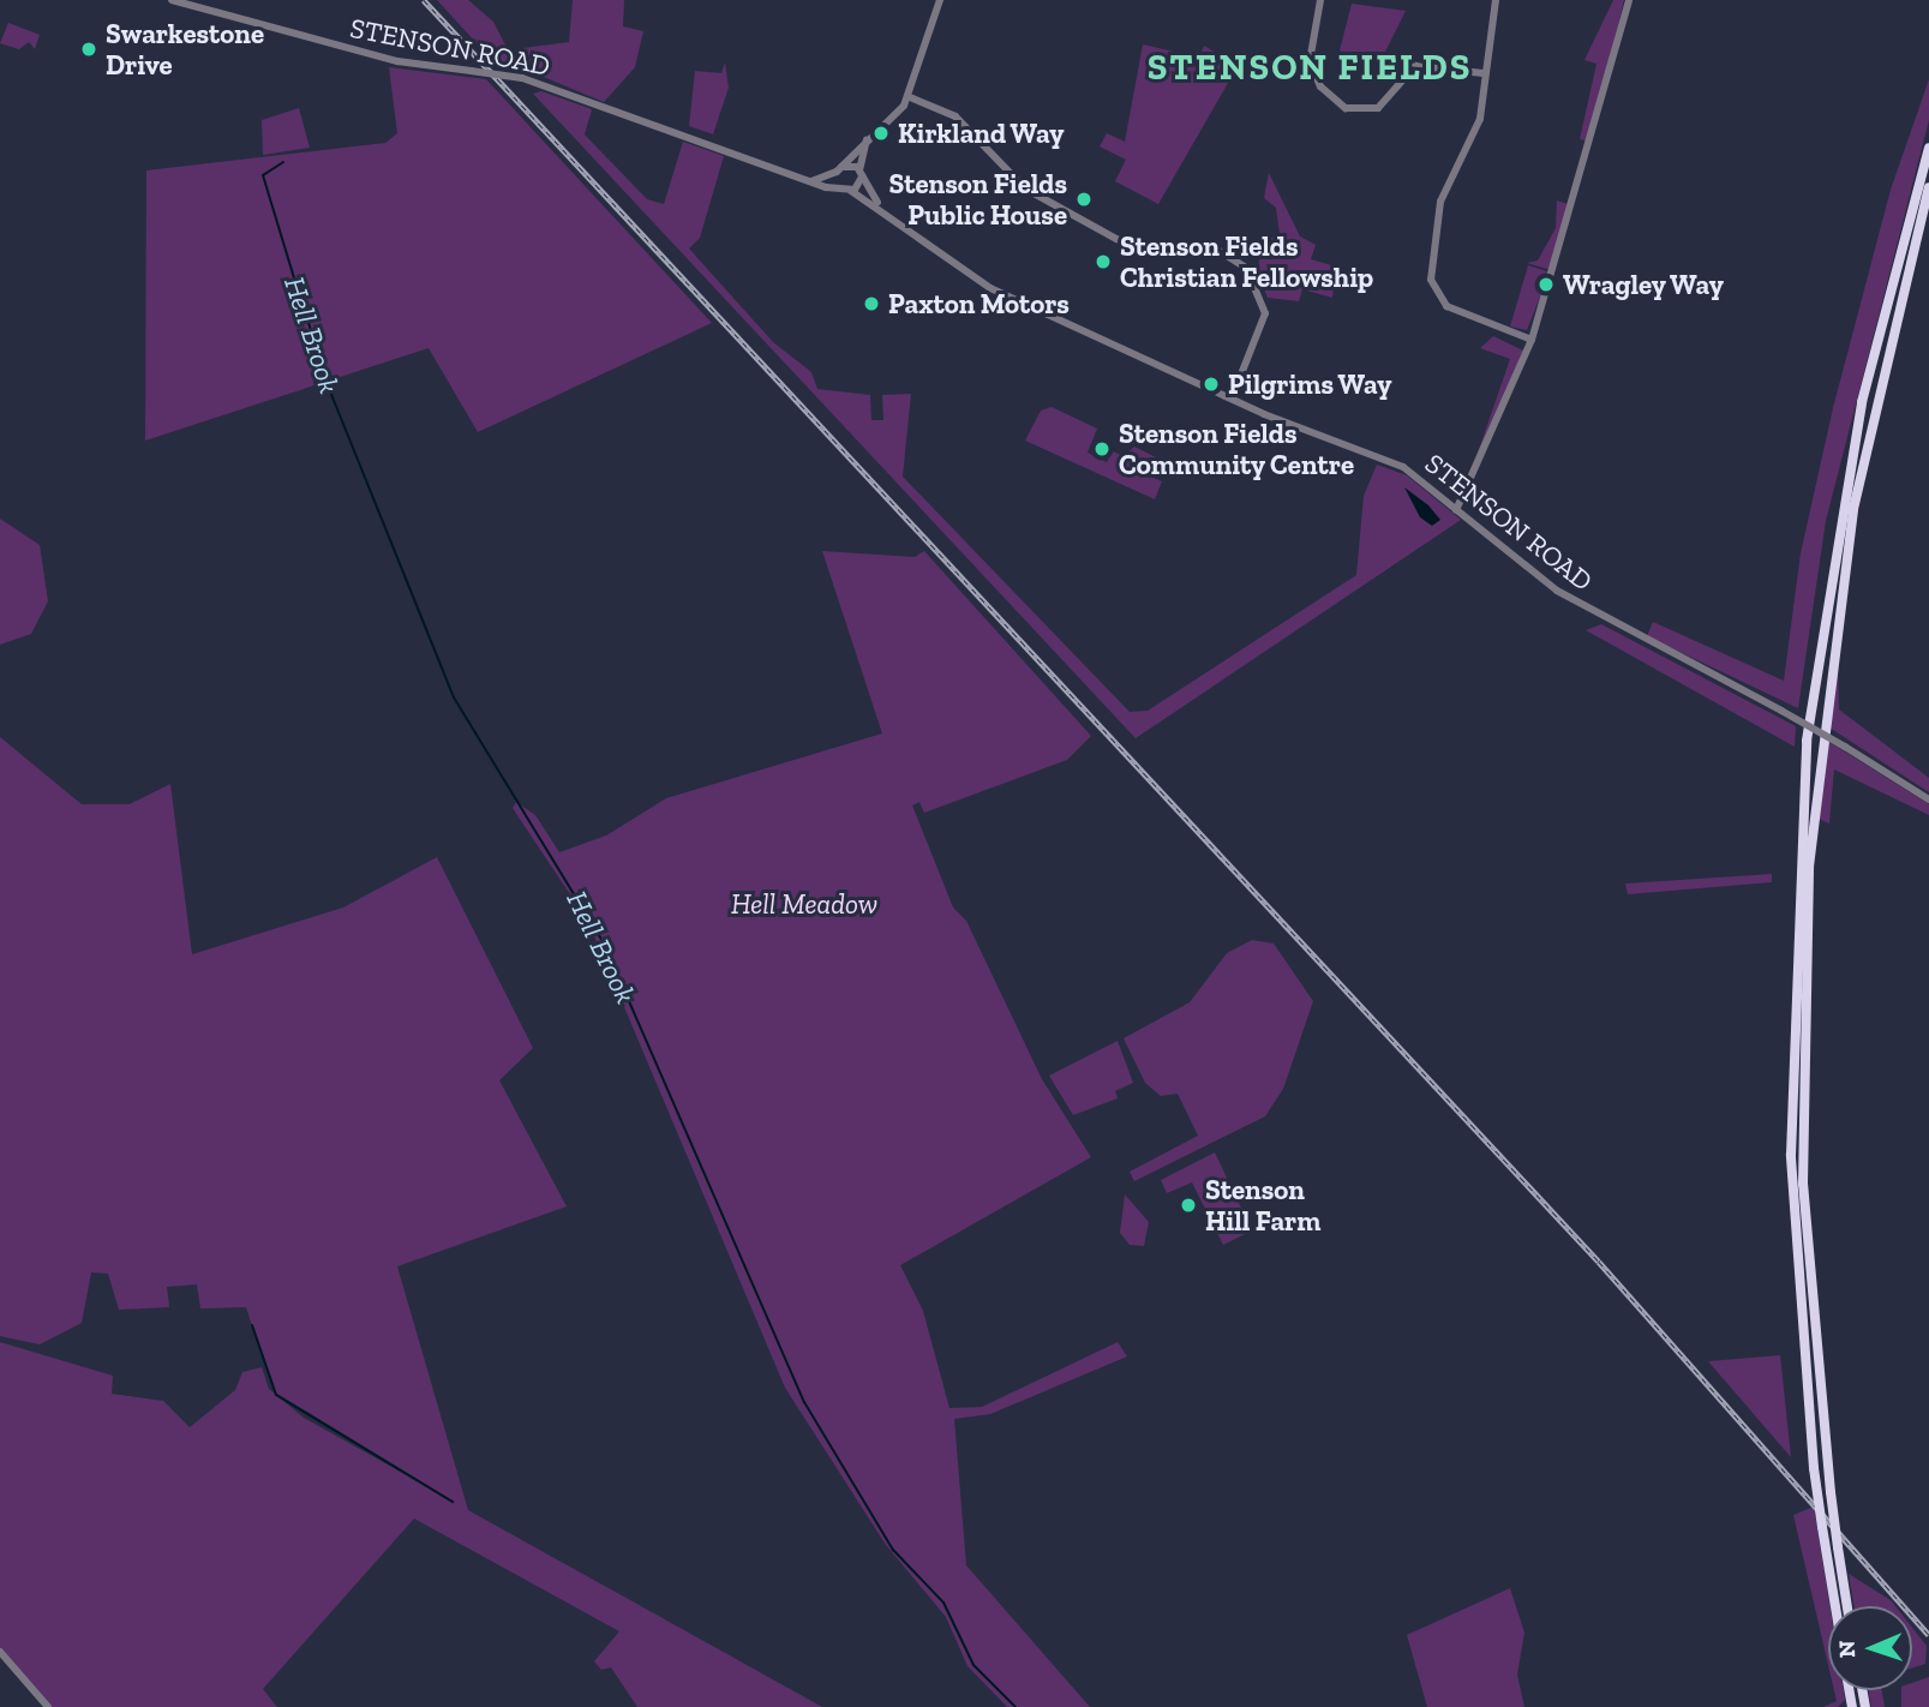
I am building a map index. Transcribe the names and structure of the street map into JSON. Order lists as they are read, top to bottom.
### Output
{
  "streets": {
    "street": ["STENSON ROAD"]
  },
  "districts": ["STENSON FIELDS"],
  "water": ["Hell Brook"],
  "parks": ["Hell Meadow"],
  "places": [
    "Swarkestone Drive",
    "Kirkland Way",
    "Stenson Fields Public House",
    "Stenson Fields Christian Fellowship",
    "Wragley Way",
    "Paxton Motors",
    "Pilgrims Way",
    "Stenson Fields Community Centre",
    "Stenson Hill Farm"
  ],
  "north": "left"
}
